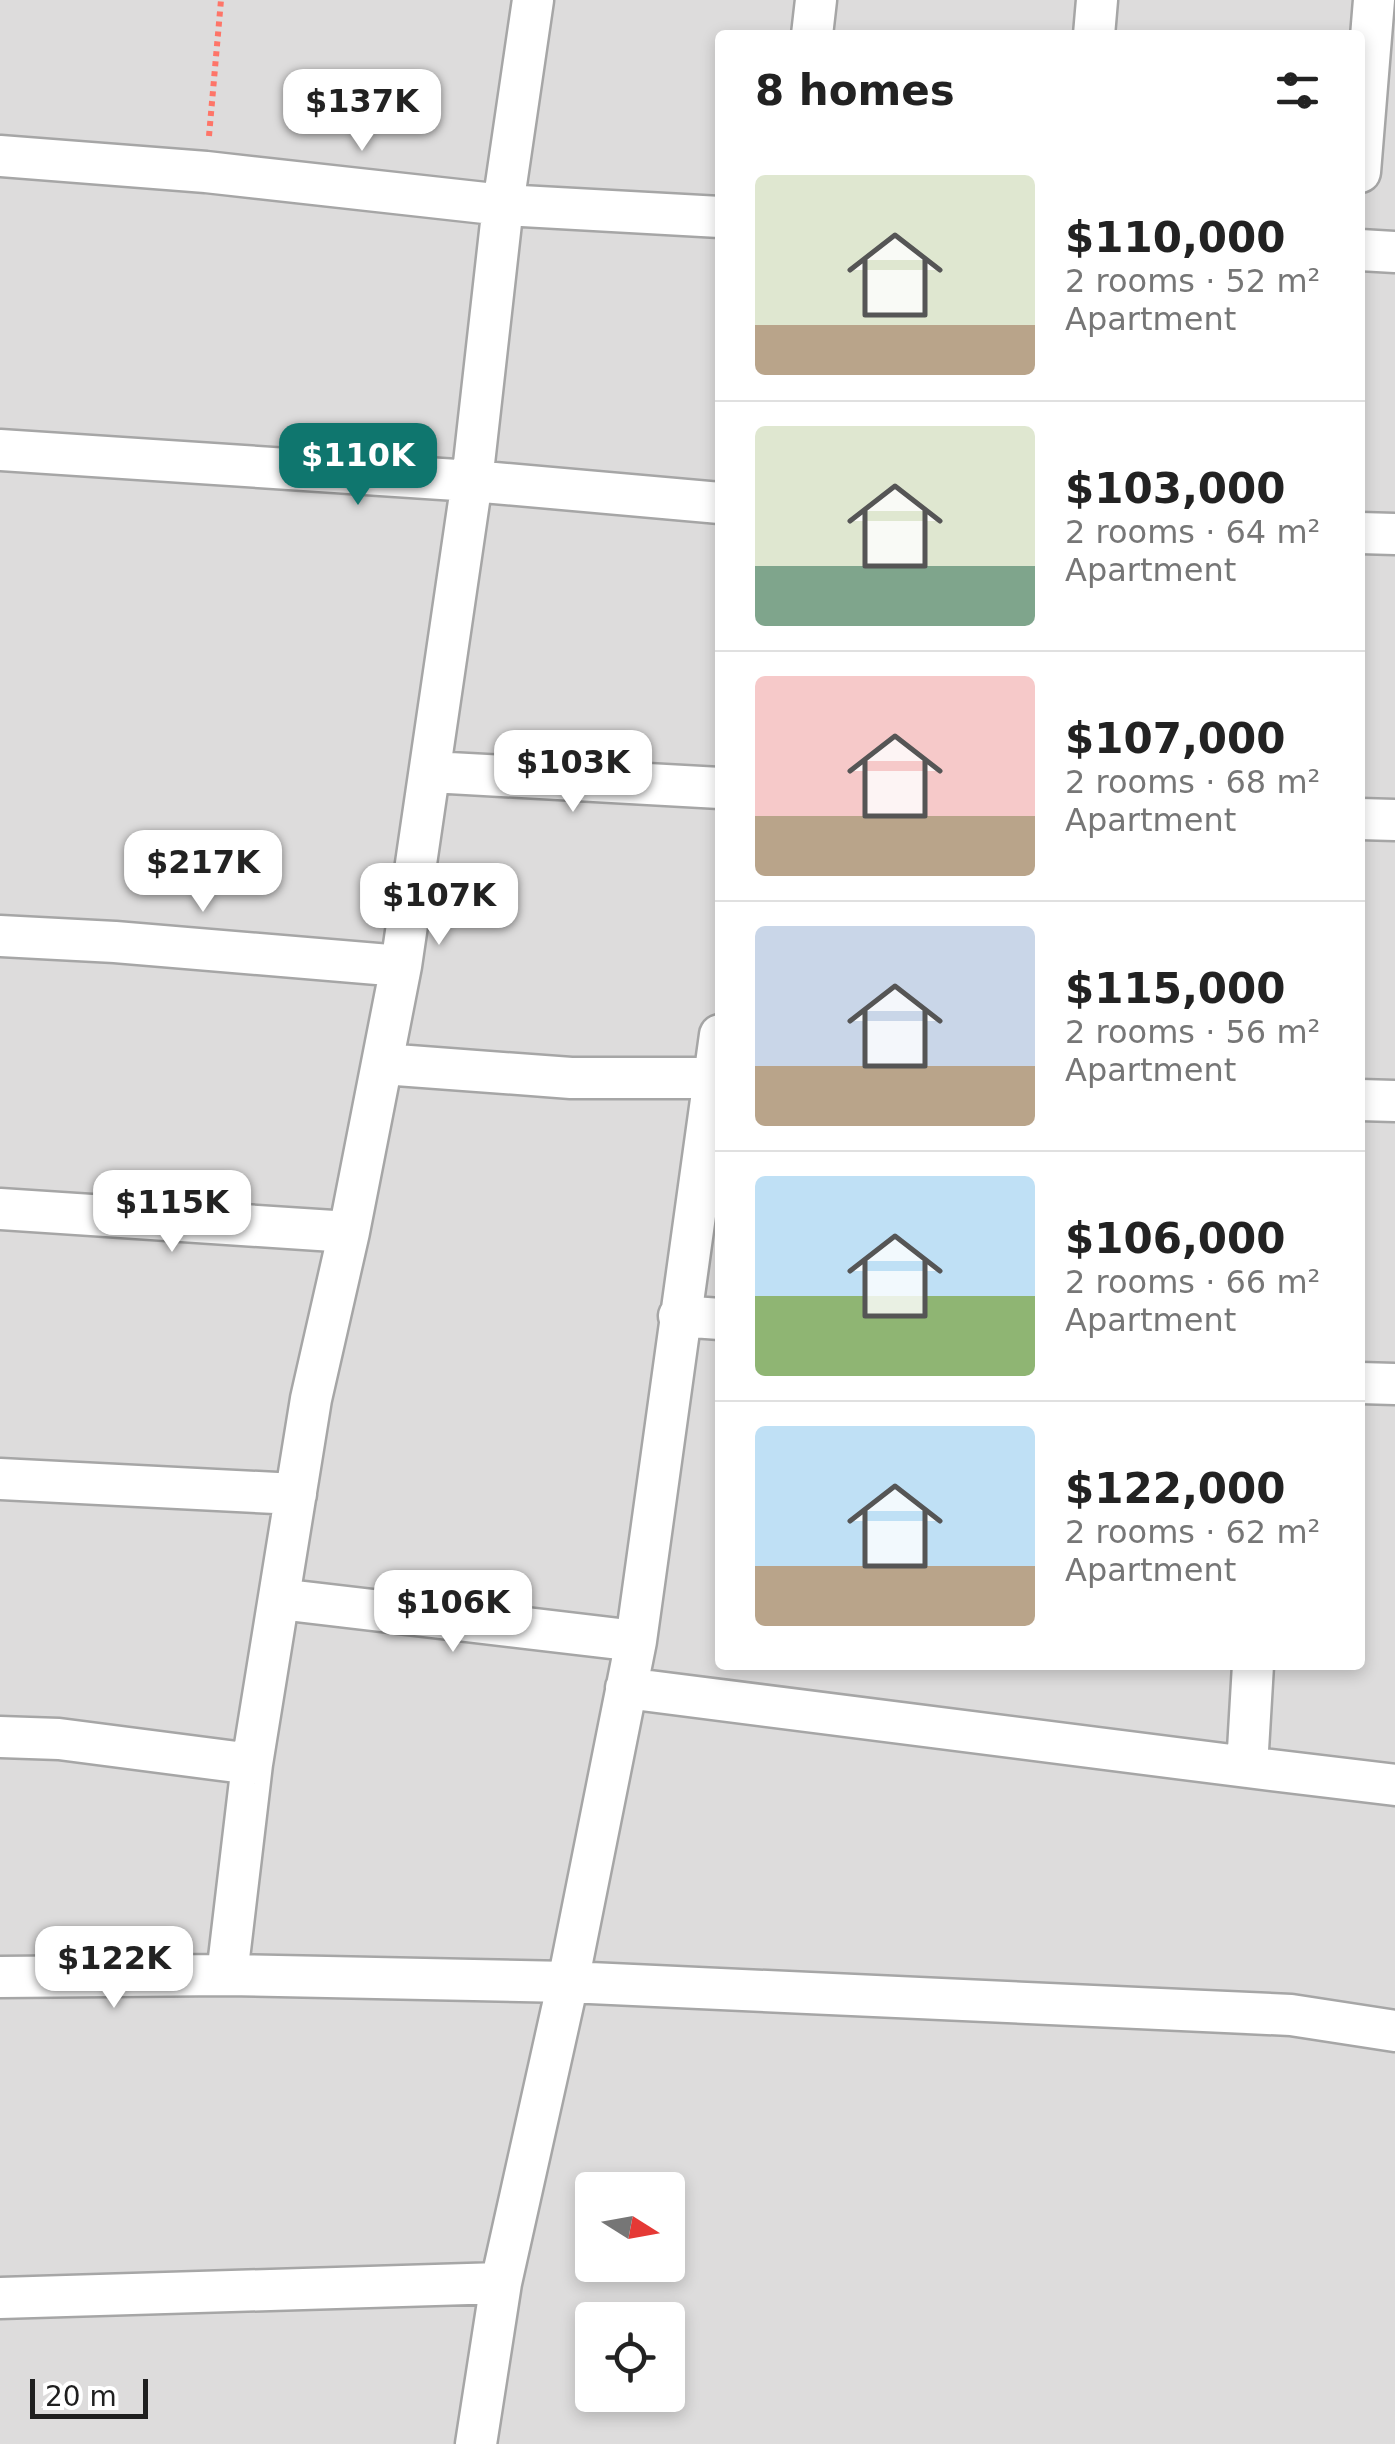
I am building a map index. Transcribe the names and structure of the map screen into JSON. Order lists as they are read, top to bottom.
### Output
{
  "scale_bar": "20 m",
  "north": "right",
  "page": {
    "heading": "8 homes",
    "price": [
      "$137K",
      "$110K",
      "$103K",
      "$217K",
      "$107K",
      "$115K",
      "$106K",
      "$122K"
    ],
    "list": [
      {
        "name": "$110,000",
        "note": "2 rooms · 52 m² · Apartment"
      },
      {
        "name": "$103,000",
        "note": "2 rooms · 64 m² · Apartment"
      },
      {
        "name": "$107,000",
        "note": "2 rooms · 68 m² · Apartment"
      },
      {
        "name": "$115,000",
        "note": "2 rooms · 56 m² · Apartment"
      },
      {
        "name": "$106,000",
        "note": "2 rooms · 66 m² · Apartment"
      },
      {
        "name": "$122,000",
        "note": "2 rooms · 62 m² · Apartment"
      }
    ],
    "scale": "20 m"
  }
}
